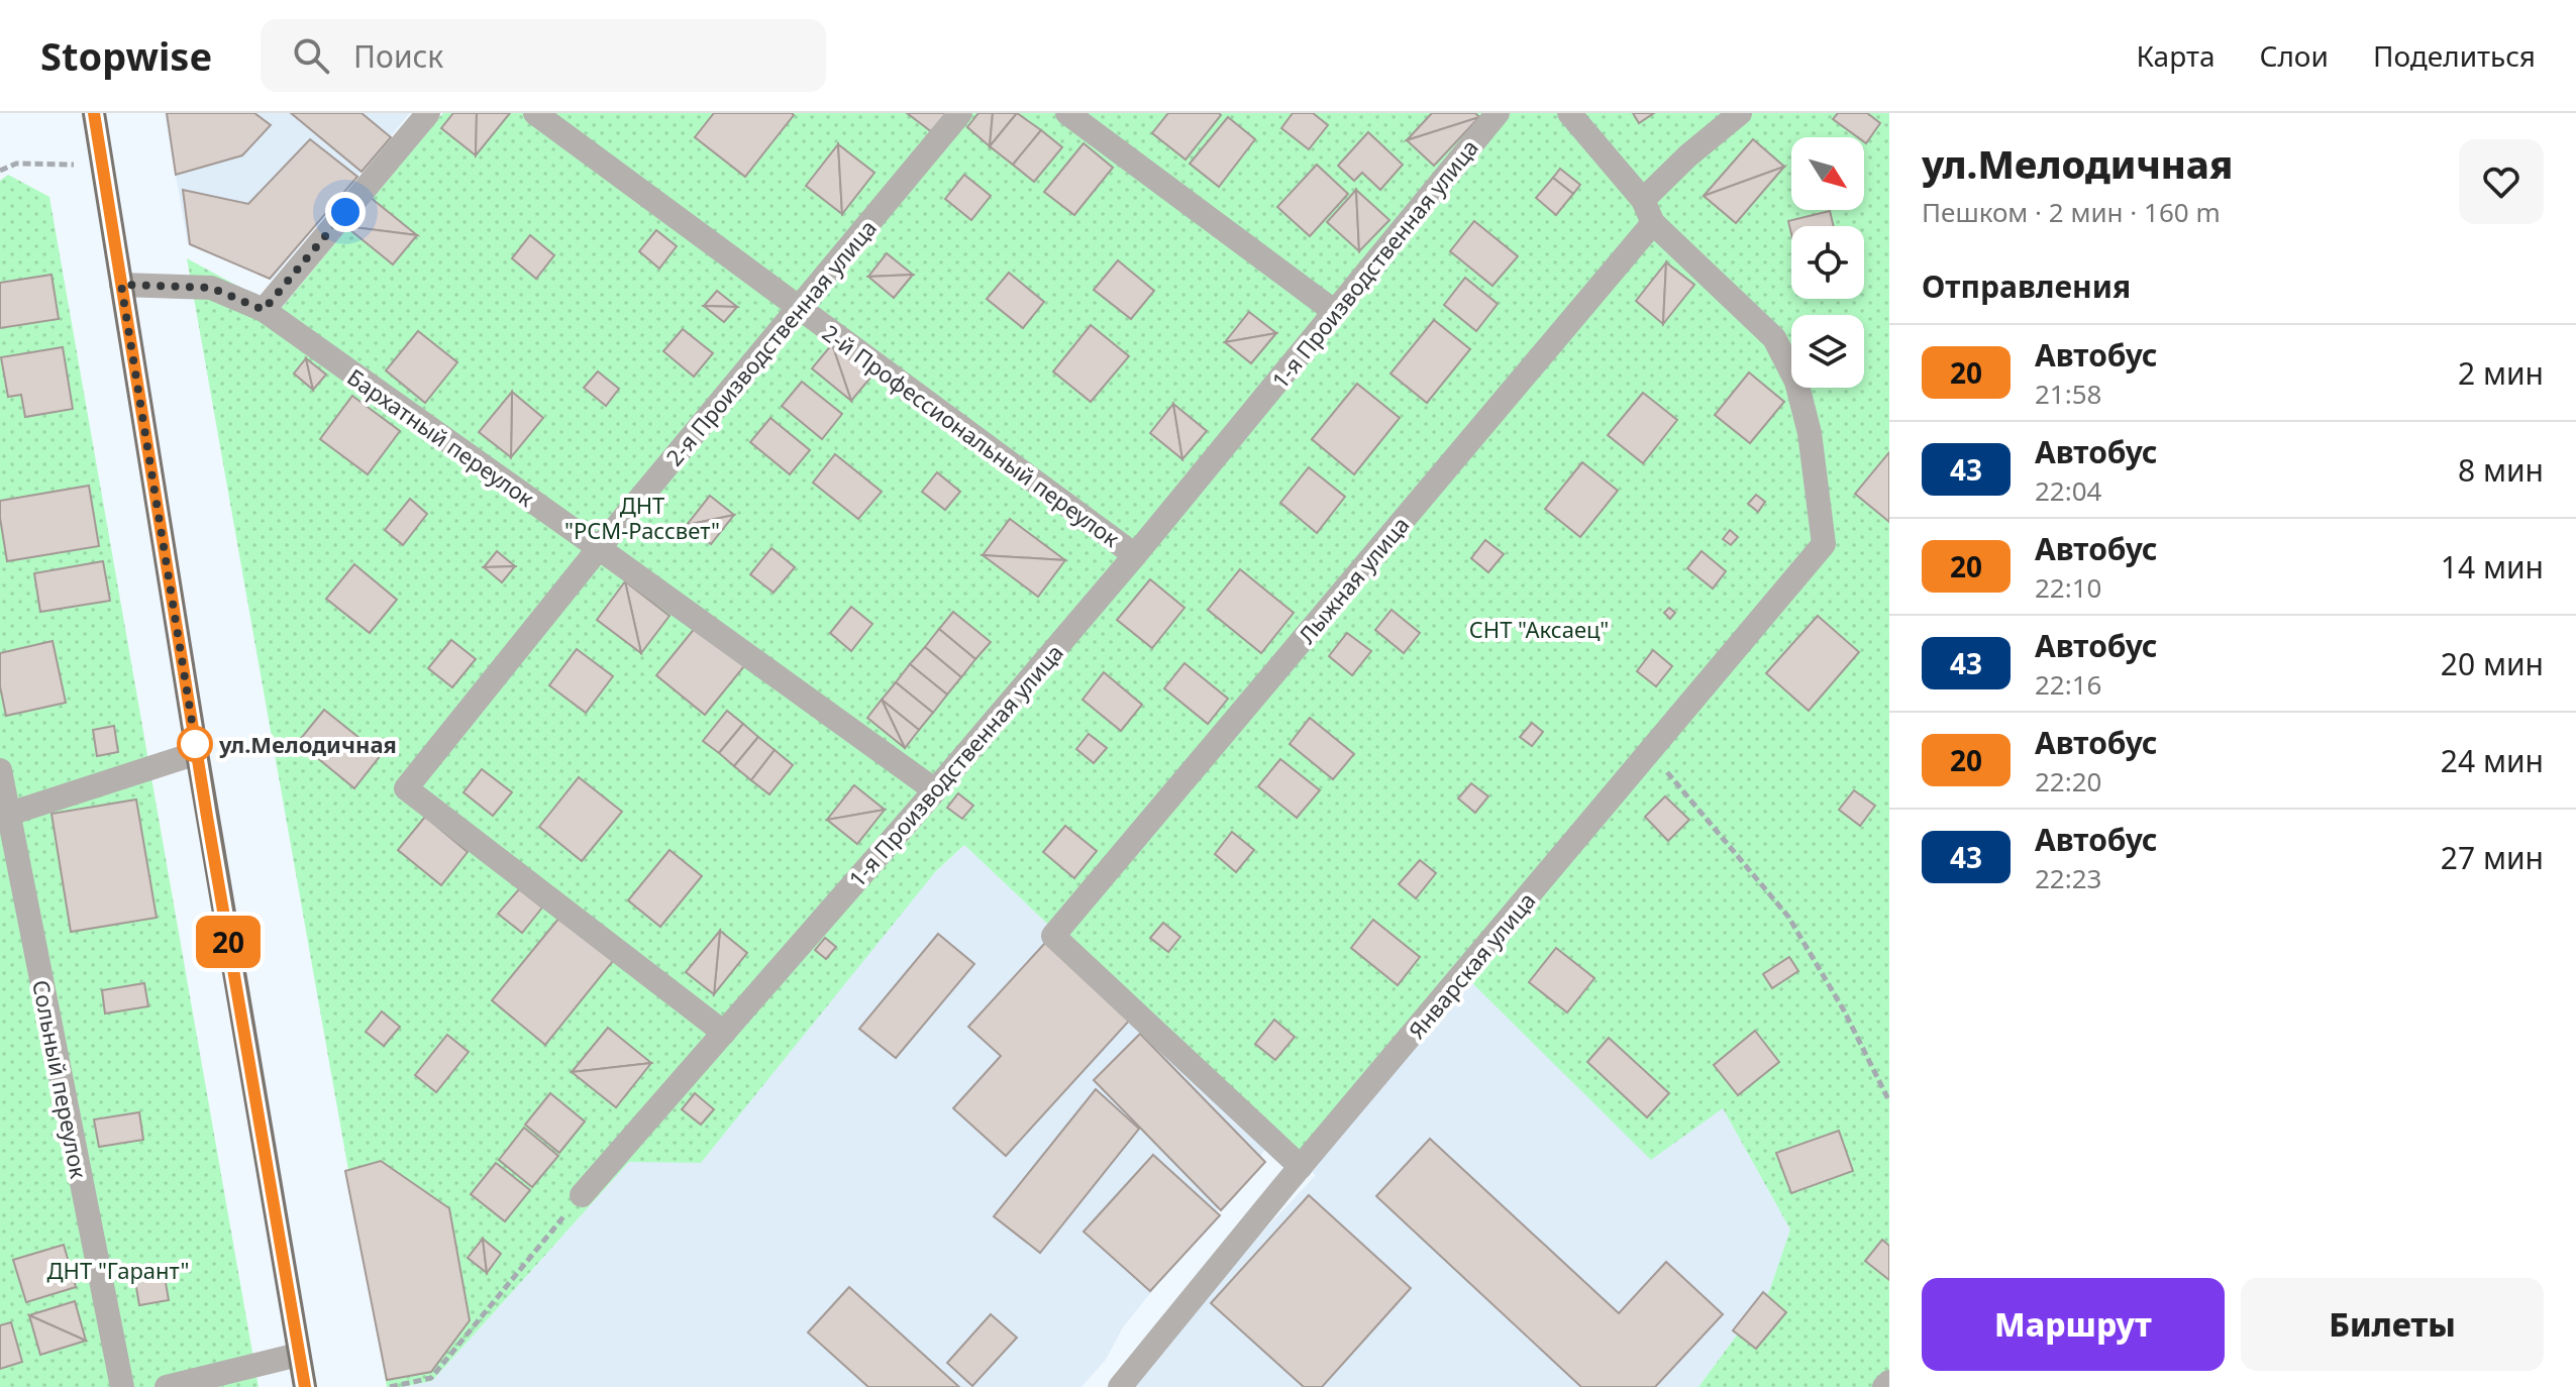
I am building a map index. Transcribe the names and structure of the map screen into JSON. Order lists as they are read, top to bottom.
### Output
{
  "streets": {
    "street": [
      "1-я Производственная улица",
      "2-я Производственная улица",
      "2-й Профессиональный переулок",
      "Бархатный переулок",
      "Лыжная улица",
      "Январская улица",
      "Сольный переулок"
    ]
  },
  "crossings": [
    ["1-я Производственная улица", "2-я Производственная улица"],
    ["1-я Производственная улица", "2-й Профессиональный переулок"],
    ["1-я Производственная улица", "Бархатный переулок"],
    ["2-я Производственная улица", "2-й Профессиональный переулок"],
    ["2-я Производственная улица", "Бархатный переулок"],
    ["Лыжная улица", "Январская улица"]
  ],
  "parks": ["ДНТ \"РСМ-Рассвет\"", "СНТ \"Аксаец\"", "ДНТ \"Гарант\""],
  "places": ["ул.Мелодичная"],
  "lines": ["bus line 20"],
  "north": "bottom right",
  "page": {
    "header": "Stopwise",
    "search": "Поиск",
    "nav": ["Карта", "Слои", "Поделиться"],
    "on_map": "20",
    "heading": [
      ["ул.Мелодичная", "Пешком · 2 мин · 160 m"],
      "Отправления"
    ],
    "list": [
      {
        "mark": "20",
        "name": "Автобус",
        "note": "21:58",
        "value": "2 мин"
      },
      {
        "mark": "43",
        "name": "Автобус",
        "note": "22:04",
        "value": "8 мин"
      },
      {
        "mark": "20",
        "name": "Автобус",
        "note": "22:10",
        "value": "14 мин"
      },
      {
        "mark": "43",
        "name": "Автобус",
        "note": "22:16",
        "value": "20 мин"
      },
      {
        "mark": "20",
        "name": "Автобус",
        "note": "22:20",
        "value": "24 мин"
      },
      {
        "mark": "43",
        "name": "Автобус",
        "note": "22:23",
        "value": "27 мин"
      }
    ],
    "buttons": ["Маршрут", "Билеты"]
  }
}
